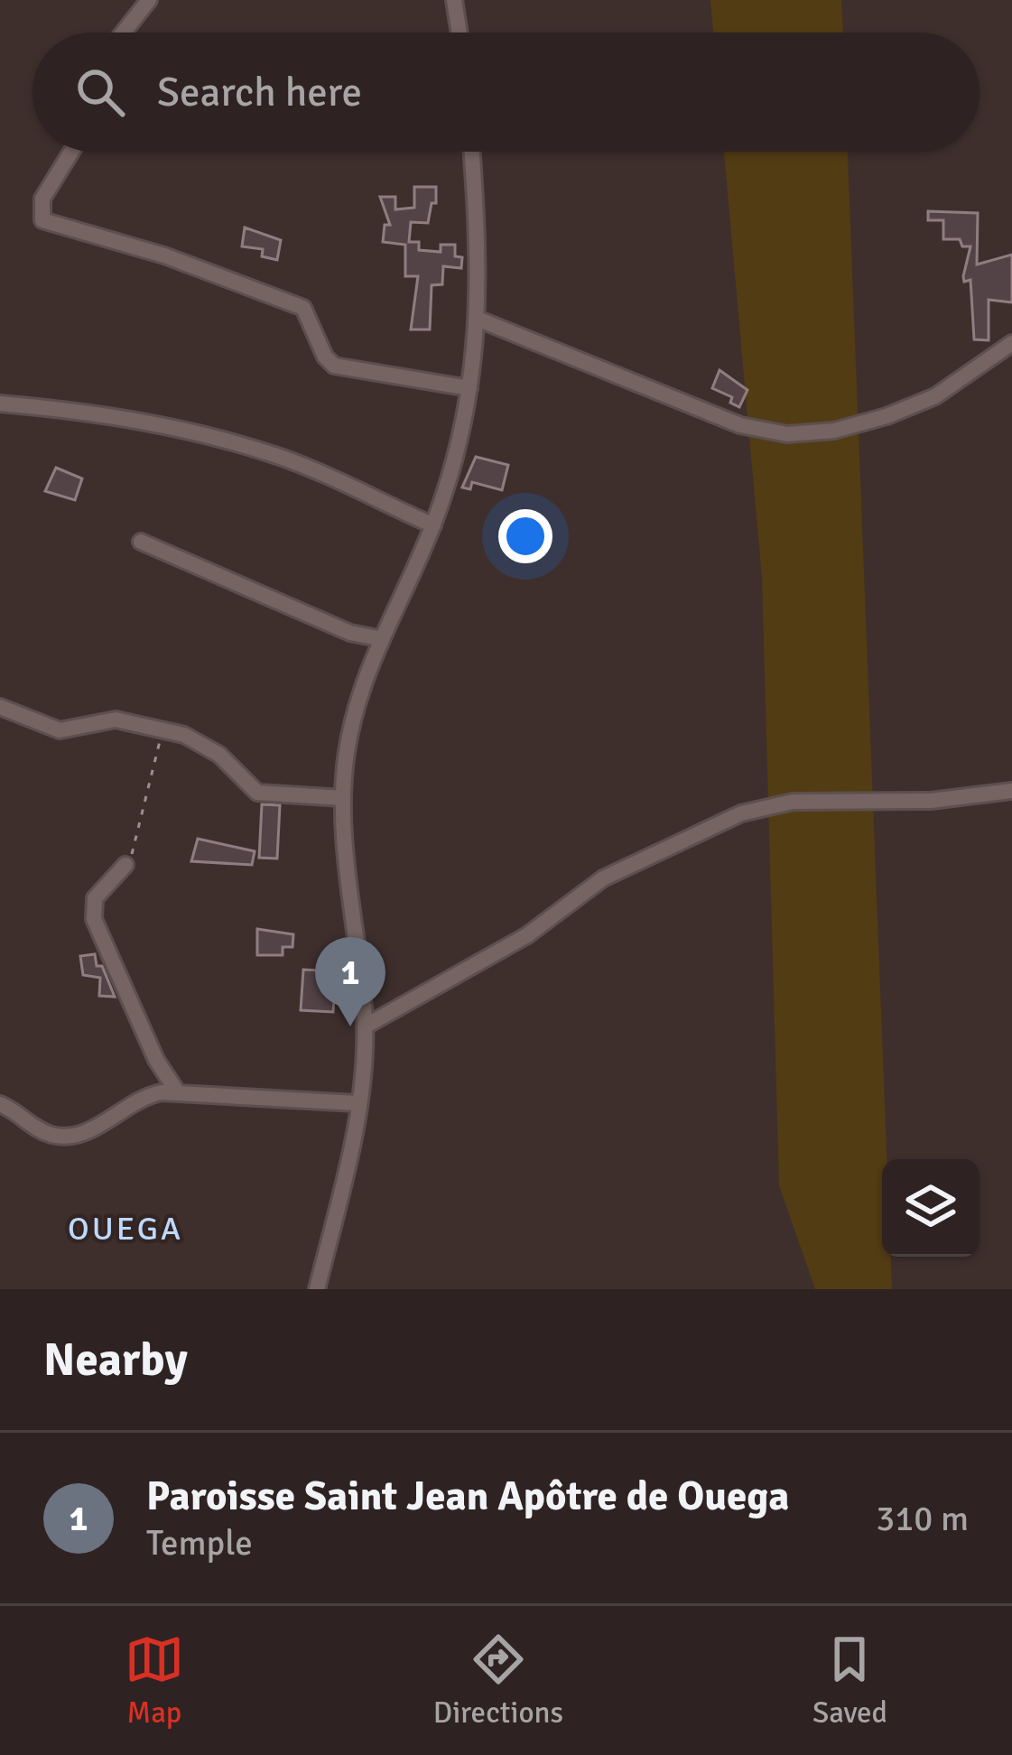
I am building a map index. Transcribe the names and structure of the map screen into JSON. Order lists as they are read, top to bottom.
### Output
{
  "districts": ["OUEGA"],
  "page": {
    "search": "Search here",
    "pins": "1",
    "heading": "Nearby",
    "list": [
      {
        "mark": "1",
        "name": "Paroisse Saint Jean Apôtre de Ouega",
        "note": "Temple",
        "value": "310 m"
      }
    ],
    "nav": ["Map", "Directions", "Saved"]
  }
}
